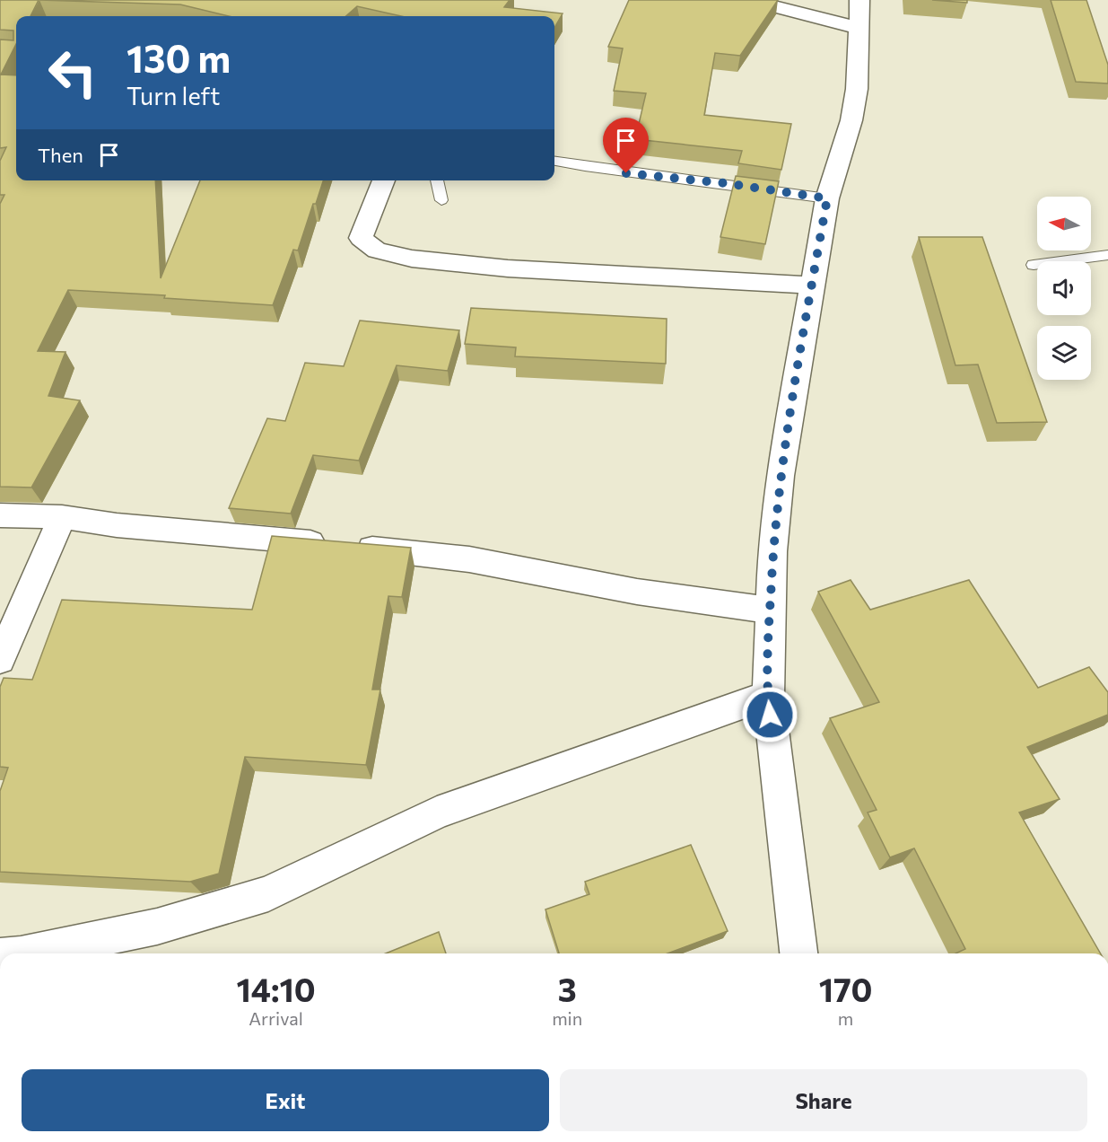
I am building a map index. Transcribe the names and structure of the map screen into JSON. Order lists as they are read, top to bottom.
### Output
{
  "north": "left",
  "page": {
    "turn": ["130 m", "Turn left"],
    "then": "Then",
    "eta": [
      "14:10",
      "Arrival",
      "3",
      "min",
      "170",
      "m"
    ],
    "buttons": ["Exit", "Share"]
  }
}
